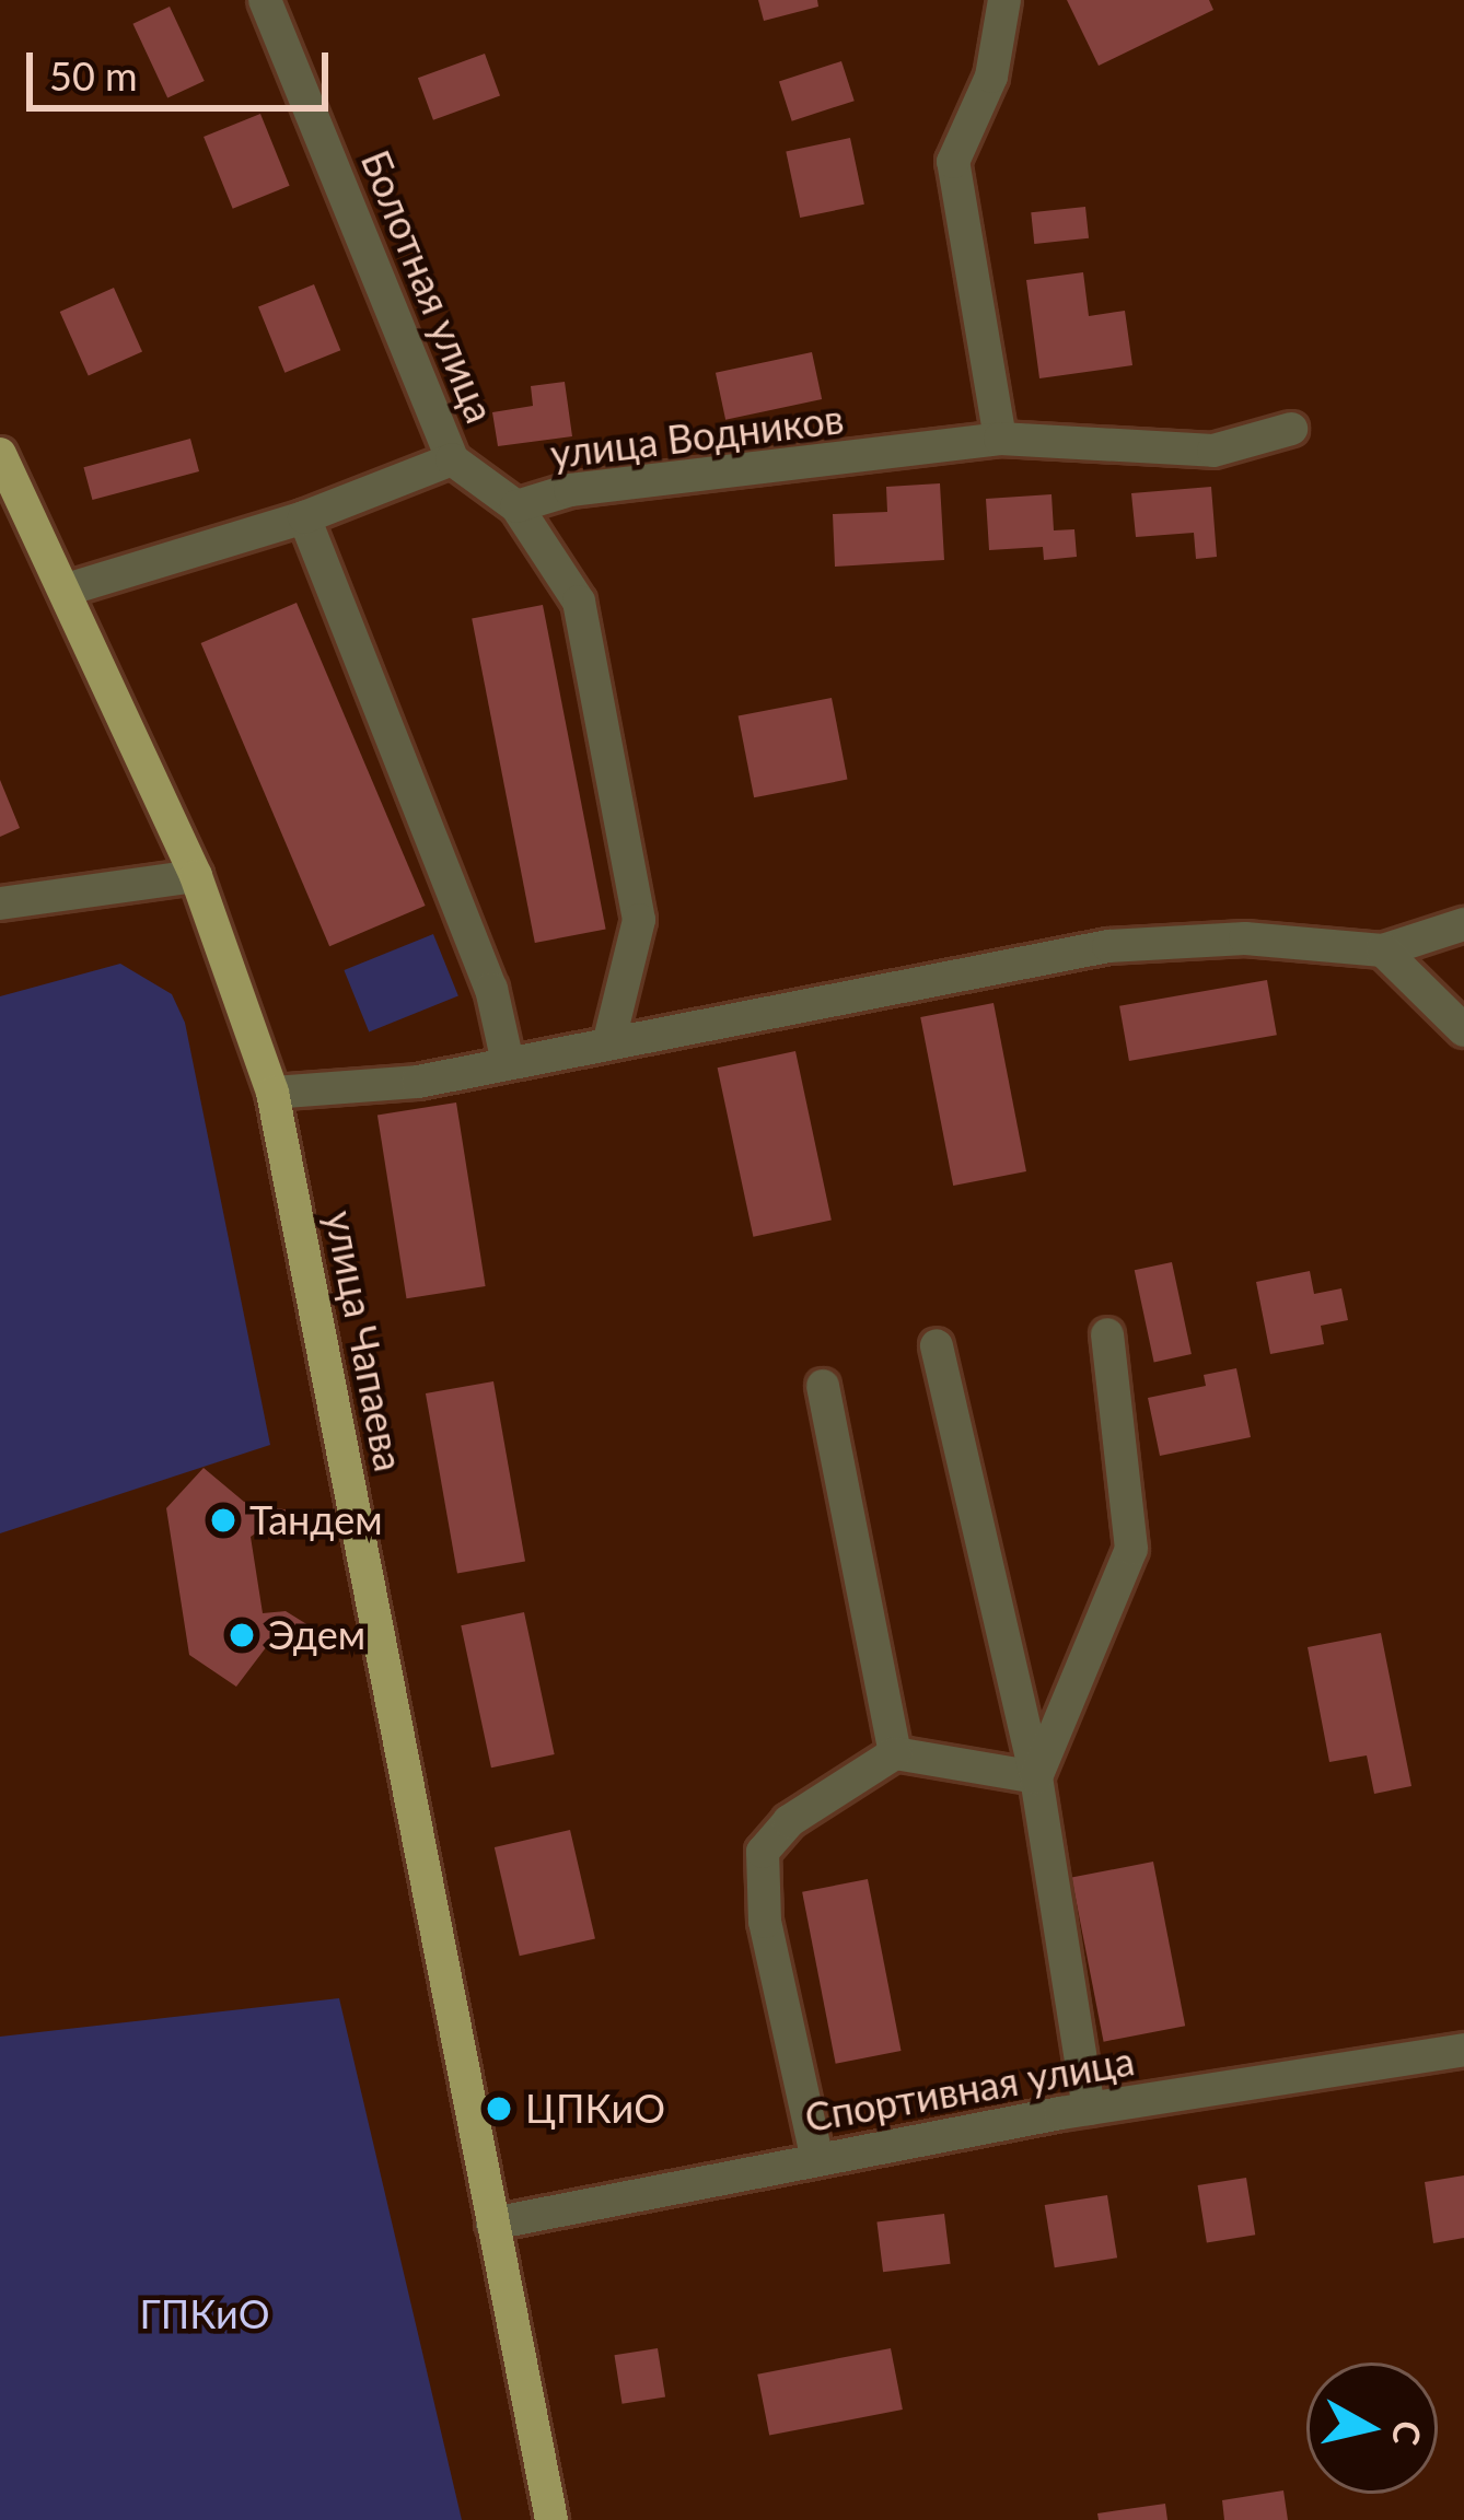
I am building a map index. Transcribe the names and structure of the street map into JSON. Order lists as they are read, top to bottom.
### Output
{
  "streets": {
    "main road": ["улица Чапаева"],
    "street": ["Болотная улица", "улица Водников", "Спортивная улица"]
  },
  "crossings": [
    ["Болотная улица", "улица Водников"],
    ["улица Чапаева", "Спортивная улица"]
  ],
  "parks": ["ГПКиО"],
  "places": ["Тандем", "Эдем", "ЦПКиО"],
  "scale_bar": "50 m",
  "north": "right"
}
